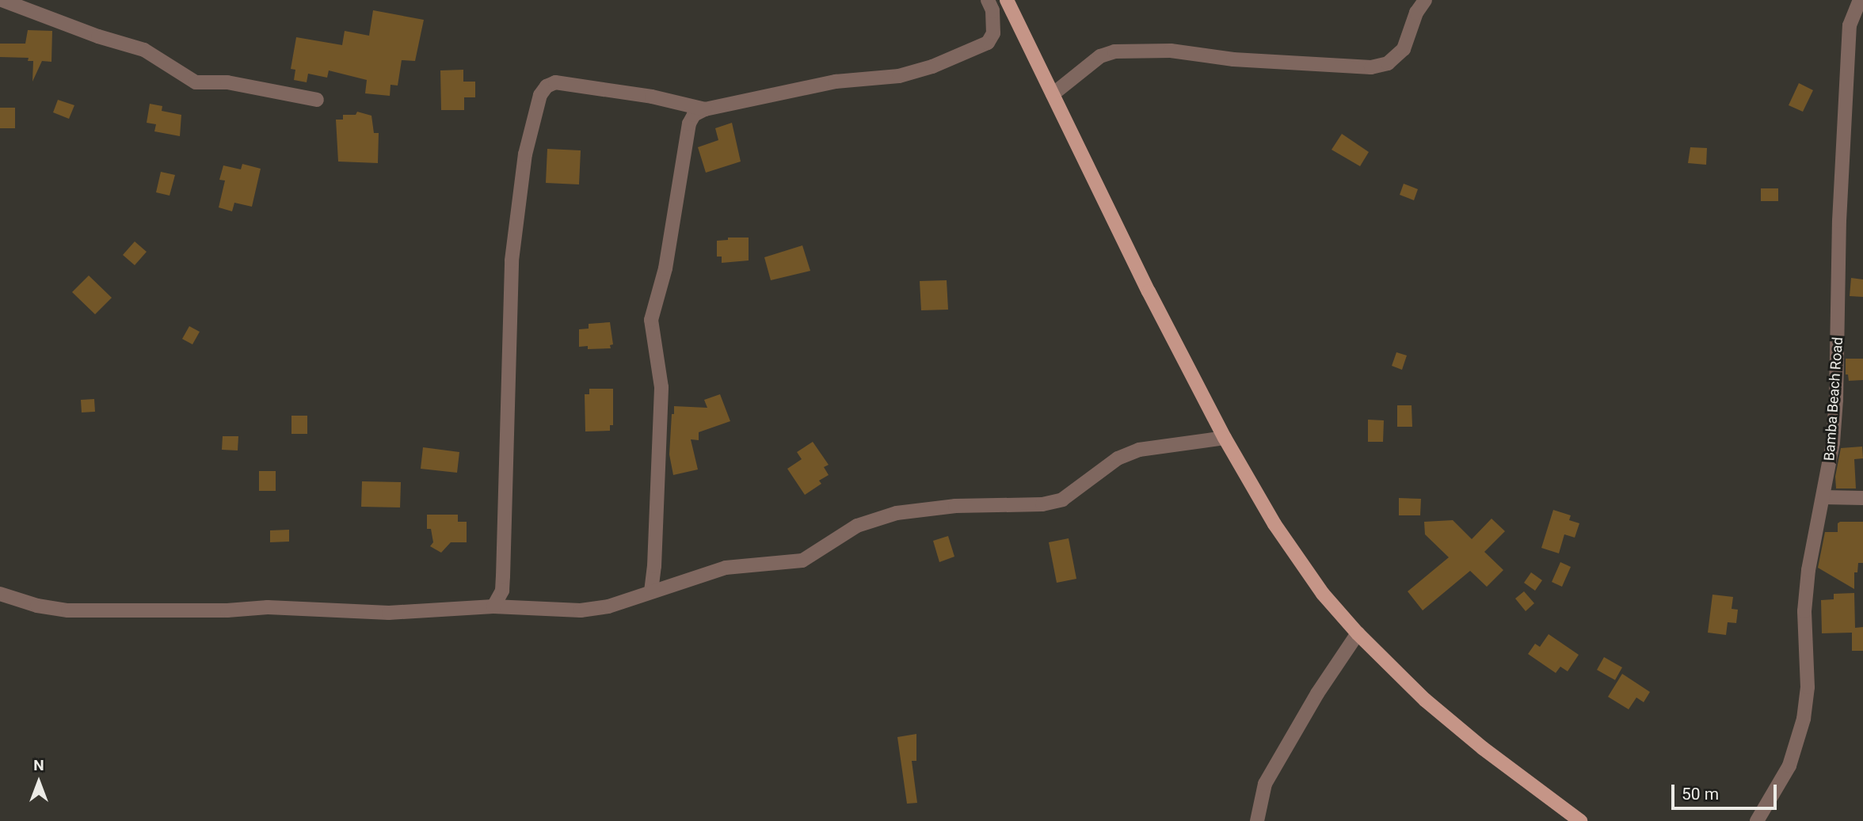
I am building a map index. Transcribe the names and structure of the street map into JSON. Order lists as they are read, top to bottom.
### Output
{
  "streets": {
    "street": ["Bamba Beach Road"]
  },
  "scale_bar": "50 m",
  "north": "top"
}
